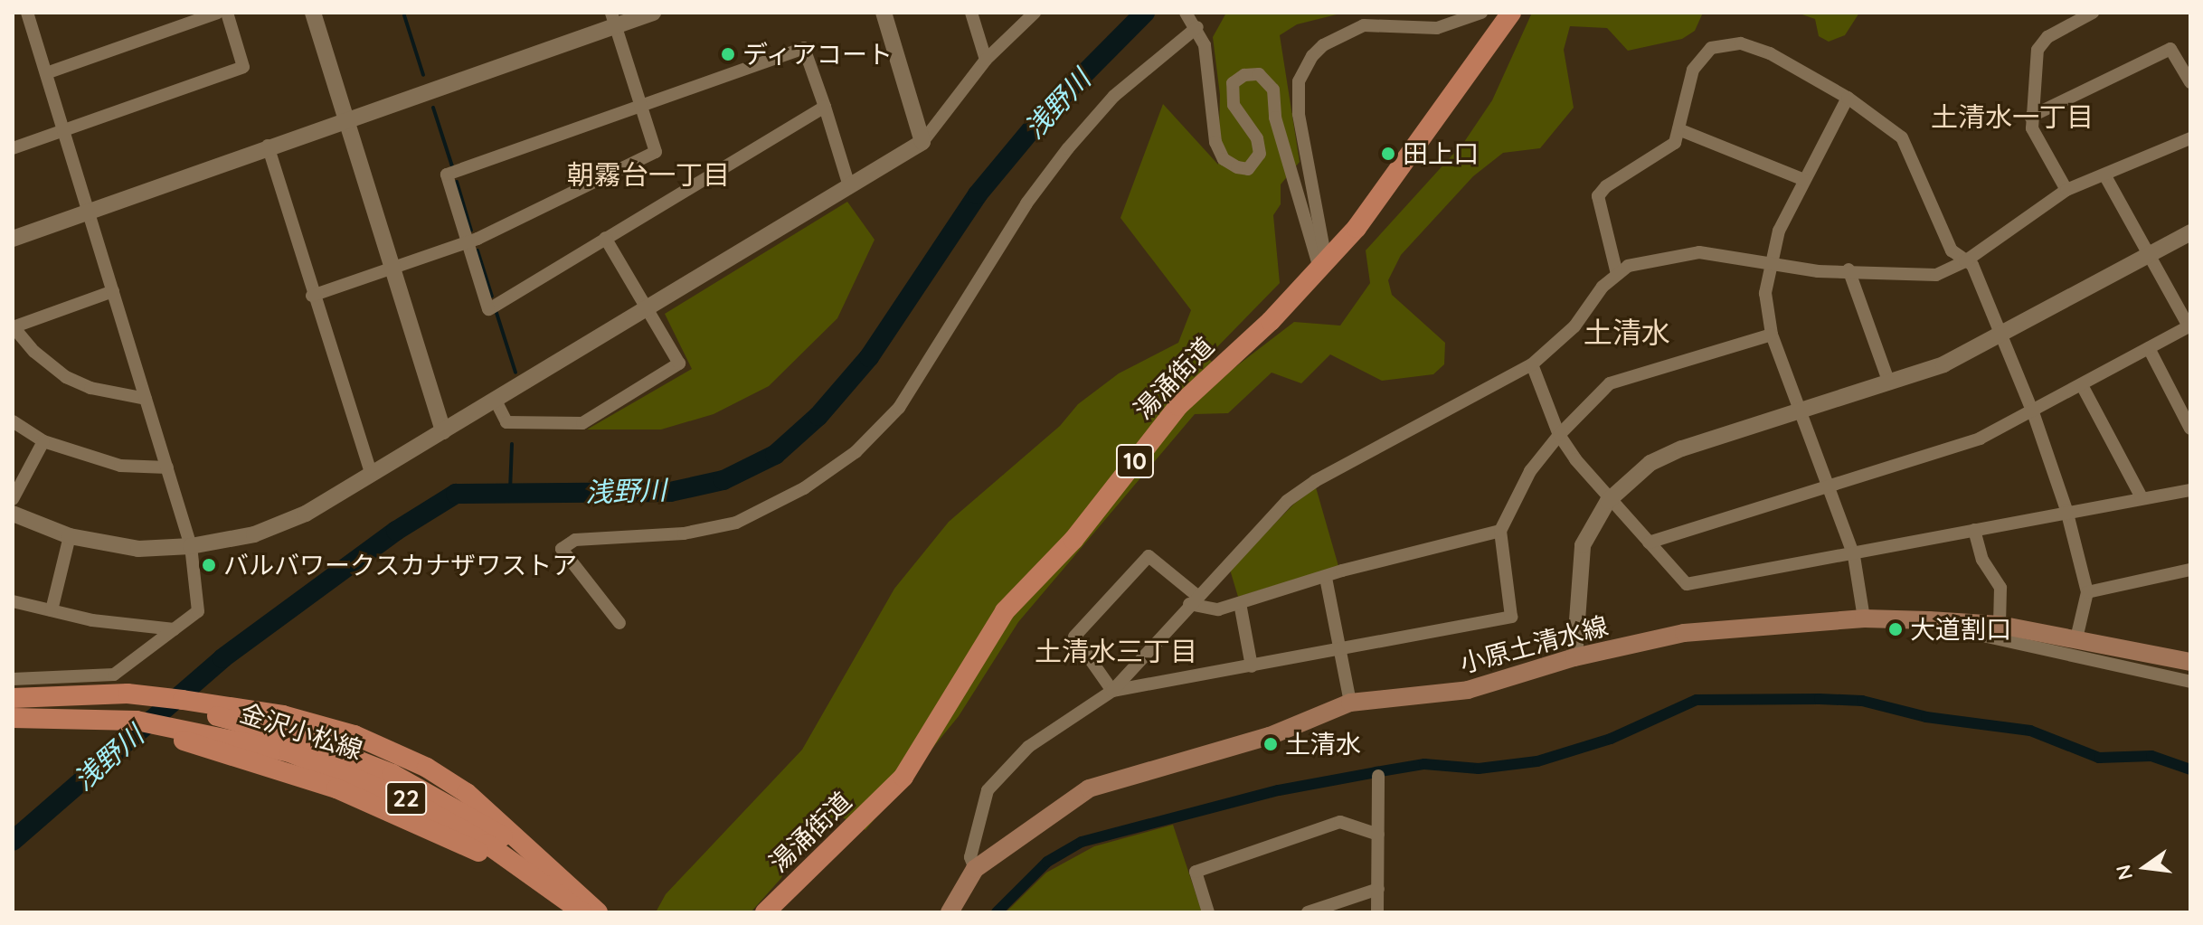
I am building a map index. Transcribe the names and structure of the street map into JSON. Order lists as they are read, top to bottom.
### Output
{
  "streets": {
    "main road": [
      "湯涌街道",
      "10",
      "小原土清水線",
      "金沢小松線",
      "22"
    ]
  },
  "crossings": [
    ["金沢小松線", "22"]
  ],
  "districts": [
    "土清水一丁目",
    "朝霧台一丁目",
    "土清水",
    "土清水三丁目"
  ],
  "water": ["浅野川"],
  "places": [
    "ディアコート",
    "田上口",
    "バルバワークスカナザワストア",
    "大道割口",
    "土清水"
  ],
  "north": "left"
}
